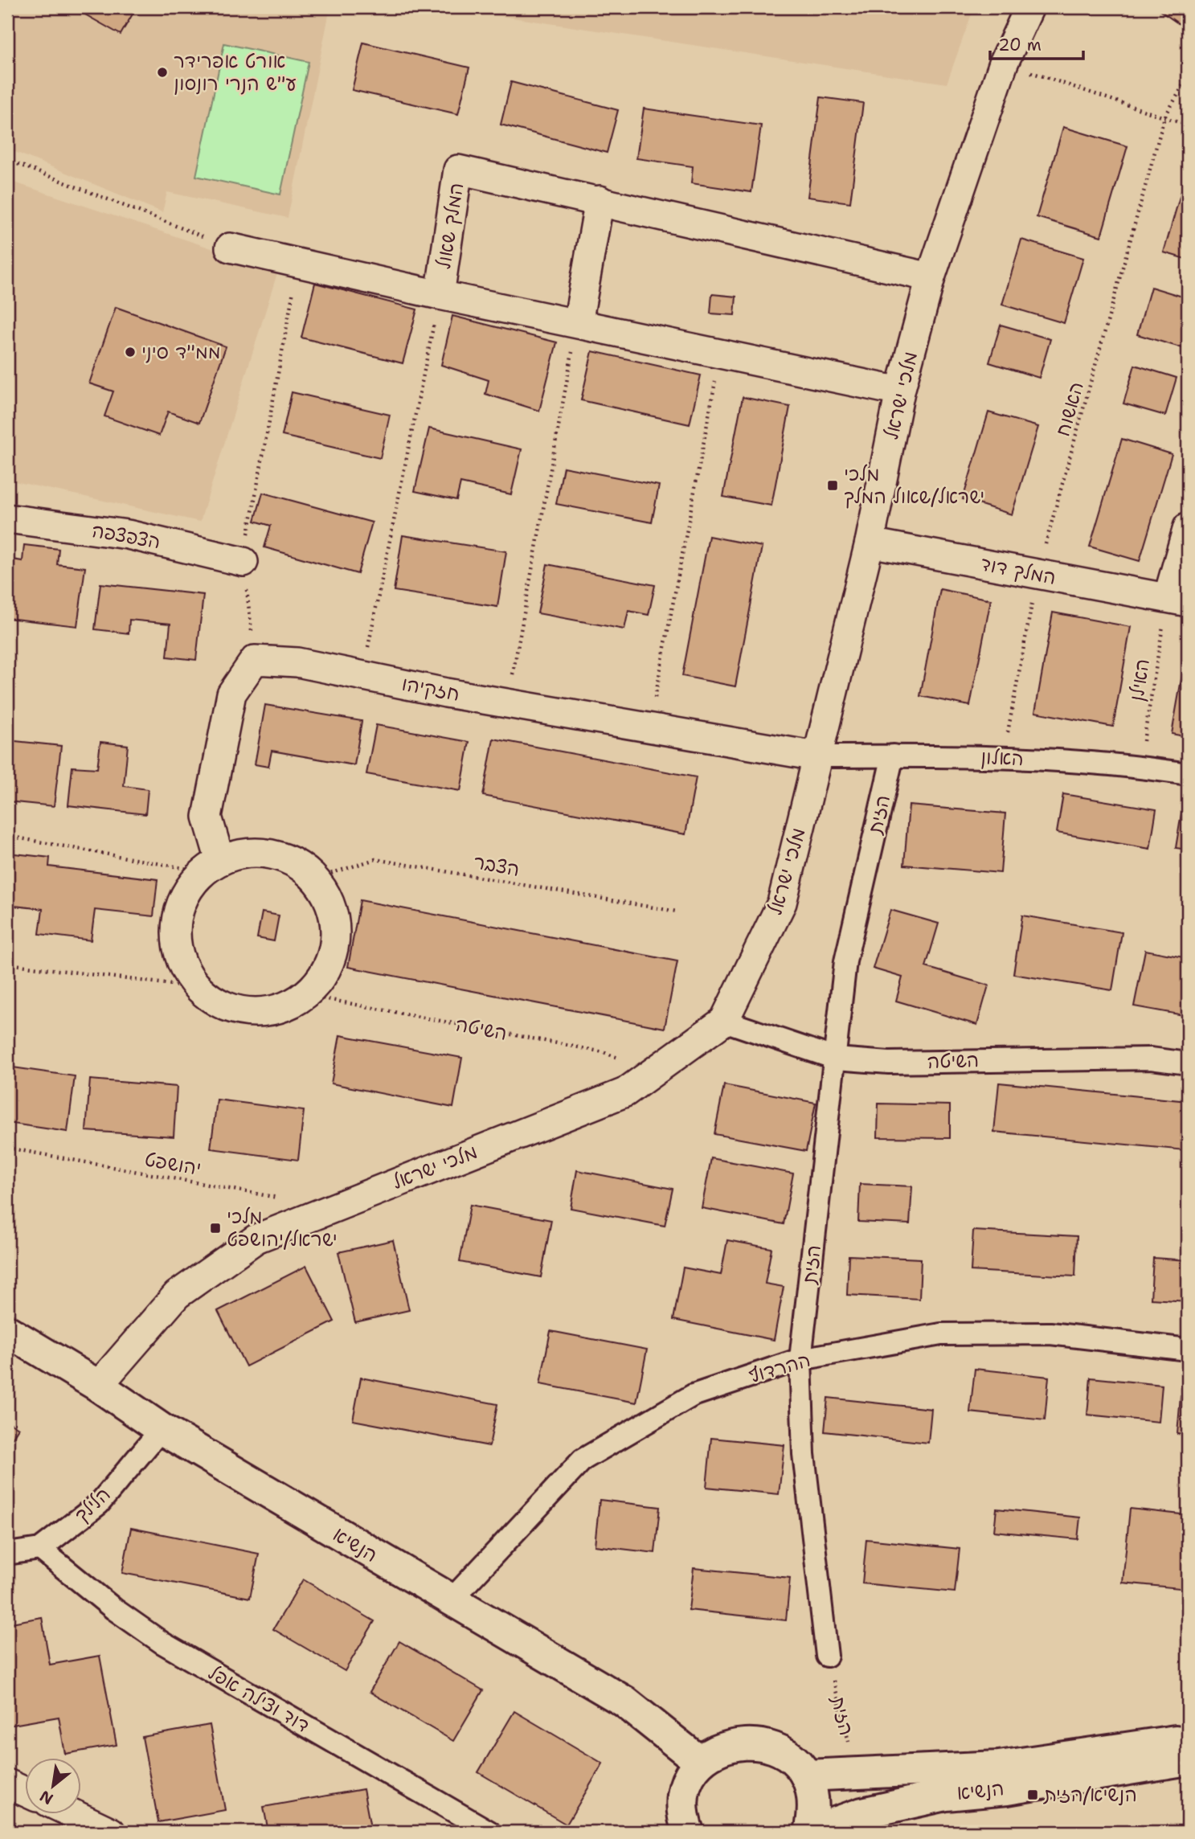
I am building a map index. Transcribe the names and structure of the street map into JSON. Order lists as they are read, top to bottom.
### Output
{
  "streets": {
    "street": [
      "המלך שאול",
      "מלכי ישראל",
      "הצפצפה",
      "המלך דוד",
      "חזקיהו",
      "האלון",
      "הזית",
      "השיטה",
      "ההרדוף",
      "הלילך",
      "הנשיא",
      "דוד וצילה אפל"
    ],
    "path": [
      "האשוח",
      "האילן",
      "הצבר",
      "יהושפט"
    ]
  },
  "crossings": [
    ["המלך שאול", "מלכי ישראל"],
    ["מלכי ישראל", "המלך דוד"],
    ["מלכי ישראל", "חזקיהו"],
    ["מלכי ישראל", "האלון"],
    ["מלכי ישראל", "השיטה"],
    ["מלכי ישראל", "הנשיא"],
    ["האשוח", "המלך דוד"],
    ["האשוח", "האלון"],
    ["המלך דוד", "האילן"],
    ["האילן", "האלון"],
    ["חזקיהו", "האלון"],
    ["האלון", "הזית"],
    ["הזית", "השיטה"],
    ["הזית", "ההרדוף"],
    ["הזית", "הנשיא"],
    ["הצבר", "השיטה"],
    ["ההרדוף", "הנשיא"],
    ["הלילך", "הנשיא"],
    ["הלילך", "דוד וצילה אפל"]
  ],
  "places": {
    "other": ["אורט אפרידר ע\"ש הנרי רונסון", "ממ\"ד סיני"],
    "transit": ["מלכי ישראל/שאול המלך", "מלכי ישראל/יהושפט", "הנשיא/הזית"]
  },
  "scale_bar": "20 m",
  "north": "bottom left"
}
